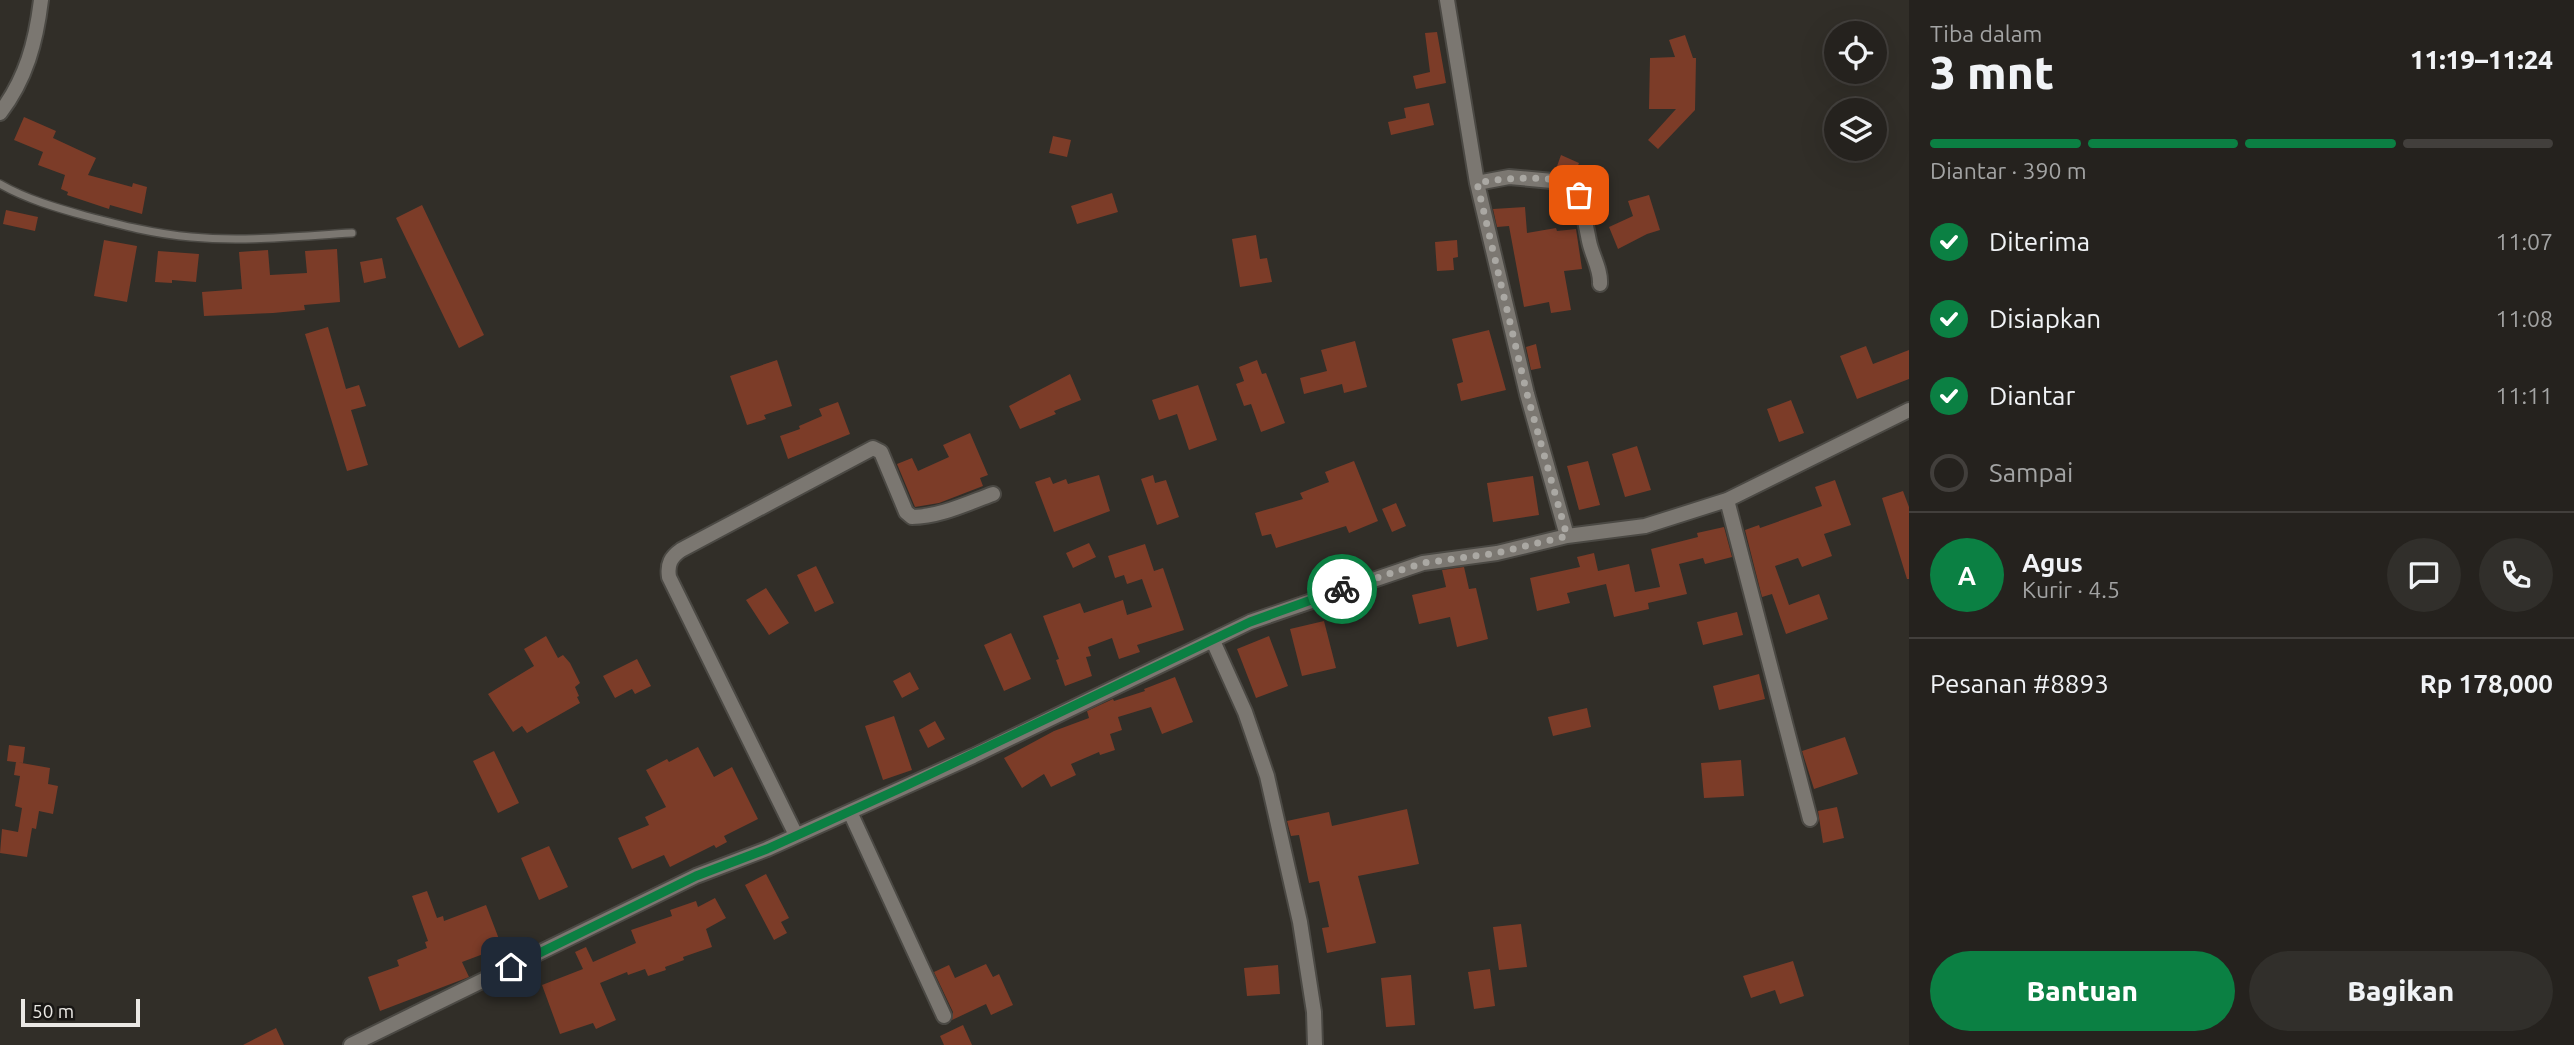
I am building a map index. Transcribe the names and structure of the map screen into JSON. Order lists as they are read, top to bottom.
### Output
{
  "scale_bar": "50 m",
  "page": {
    "heading": ["3 mnt", "Tiba dalam", "11:19–11:24"],
    "panel": [
      "Agus",
      "Kurir · 4.5",
      "Pesanan #8893",
      "Rp 178,000"
    ],
    "bar": "Diantar · 390 m",
    "list": [
      ["Diterima", "11:07"],
      ["Disiapkan", "11:08"],
      ["Diantar", "11:11"],
      "Sampai"
    ],
    "round": "A",
    "buttons": ["Bantuan", "Bagikan"],
    "scale": "50 m"
  }
}
